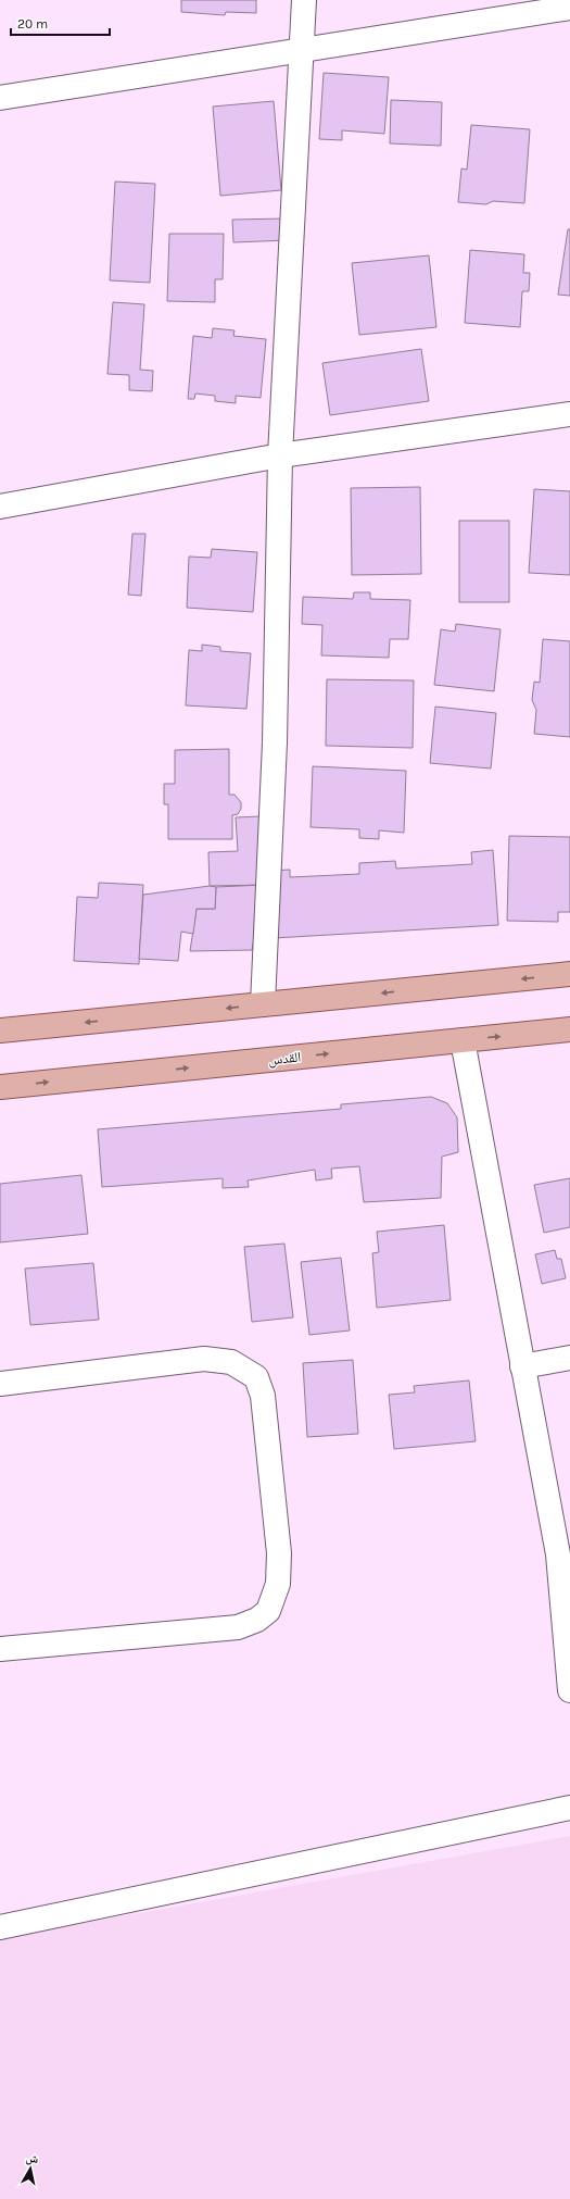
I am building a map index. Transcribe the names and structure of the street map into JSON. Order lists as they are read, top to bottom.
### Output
{
  "streets": {
    "main road": ["القدس"]
  },
  "scale_bar": "20 m",
  "north": "top"
}
